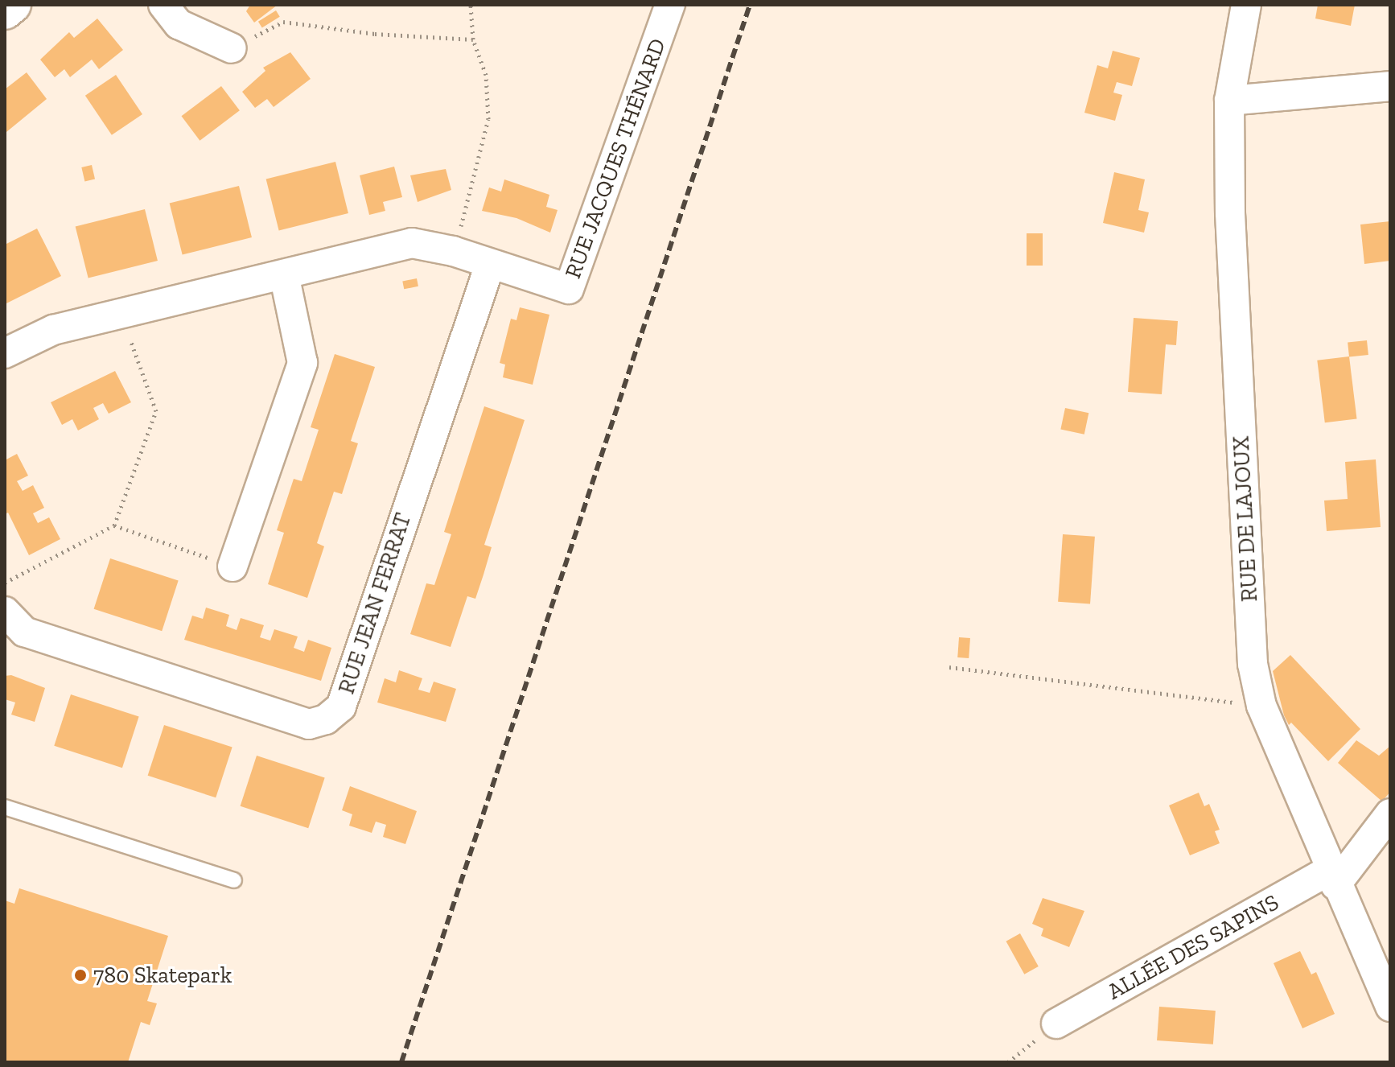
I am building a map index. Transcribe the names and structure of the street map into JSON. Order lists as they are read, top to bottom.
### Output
{
  "streets": {
    "street": [
      "RUE JACQUES THÉNARD",
      "RUE DE LAJOUX",
      "RUE JEAN FERRAT",
      "ALLÉE DES SAPINS"
    ]
  },
  "crossings": [
    ["RUE JACQUES THÉNARD", "RUE JEAN FERRAT"],
    ["RUE DE LAJOUX", "ALLÉE DES SAPINS"]
  ],
  "places": ["780 Skatepark"]
}
